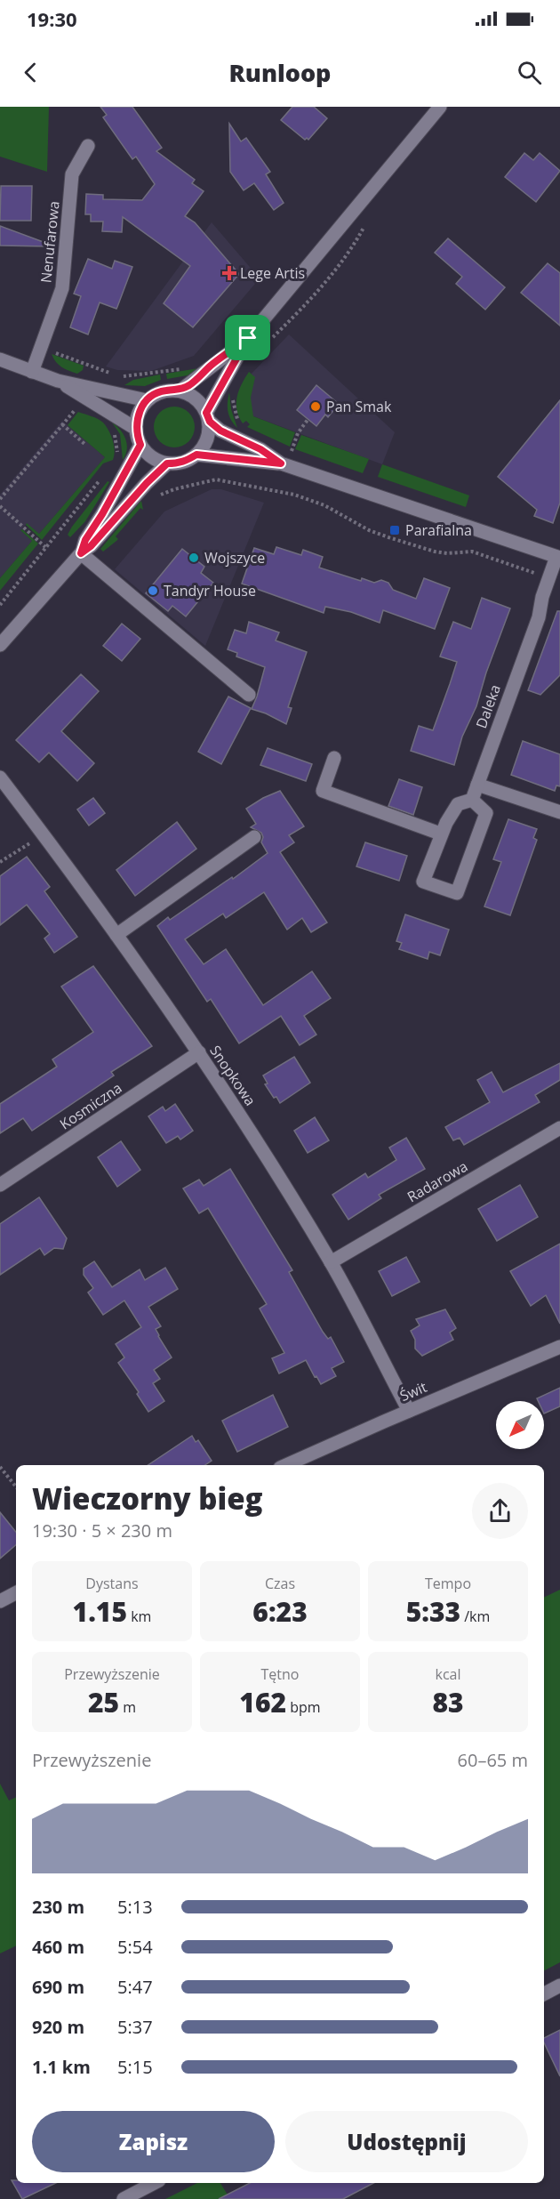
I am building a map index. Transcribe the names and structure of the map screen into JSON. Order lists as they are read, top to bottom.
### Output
{
  "streets": {
    "street": [
      "Nenufarowa",
      "Daleka",
      "Snopkowa",
      "Kosmiczna",
      "Radarowa",
      "Świt"
    ]
  },
  "crossings": [
    ["Snopkowa", "Kosmiczna"],
    ["Snopkowa", "Radarowa"],
    ["Snopkowa", "Świt"]
  ],
  "places": {
    "health": ["Lege Artis"],
    "other": ["Pan Smak", "Wojszyce", "Tandyr House"],
    "transit": ["Parafialna"]
  },
  "north": "bottom left",
  "page": {
    "status": "19:30",
    "header": "Runloop",
    "heading": ["Wieczorny bieg", "19:30 · 5 × 230 m"],
    "stats": [
      ["Dystans", "1.15 km"],
      ["Czas", "6:23"],
      ["Tempo", "5:33 /km"],
      ["Przewyższenie", "25 m"],
      ["Tętno", "162 bpm"],
      ["kcal", "83"]
    ],
    "chart": ["Przewyższenie", "60–65 m"],
    "list": [
      {
        "name": "230 m",
        "note": "5:13"
      },
      {
        "name": "460 m",
        "note": "5:54"
      },
      {
        "name": "690 m",
        "note": "5:47"
      },
      {
        "name": "920 m",
        "note": "5:37"
      },
      {
        "name": "1.1 km",
        "note": "5:15"
      }
    ],
    "buttons": ["Zapisz", "Udostępnij"]
  }
}
